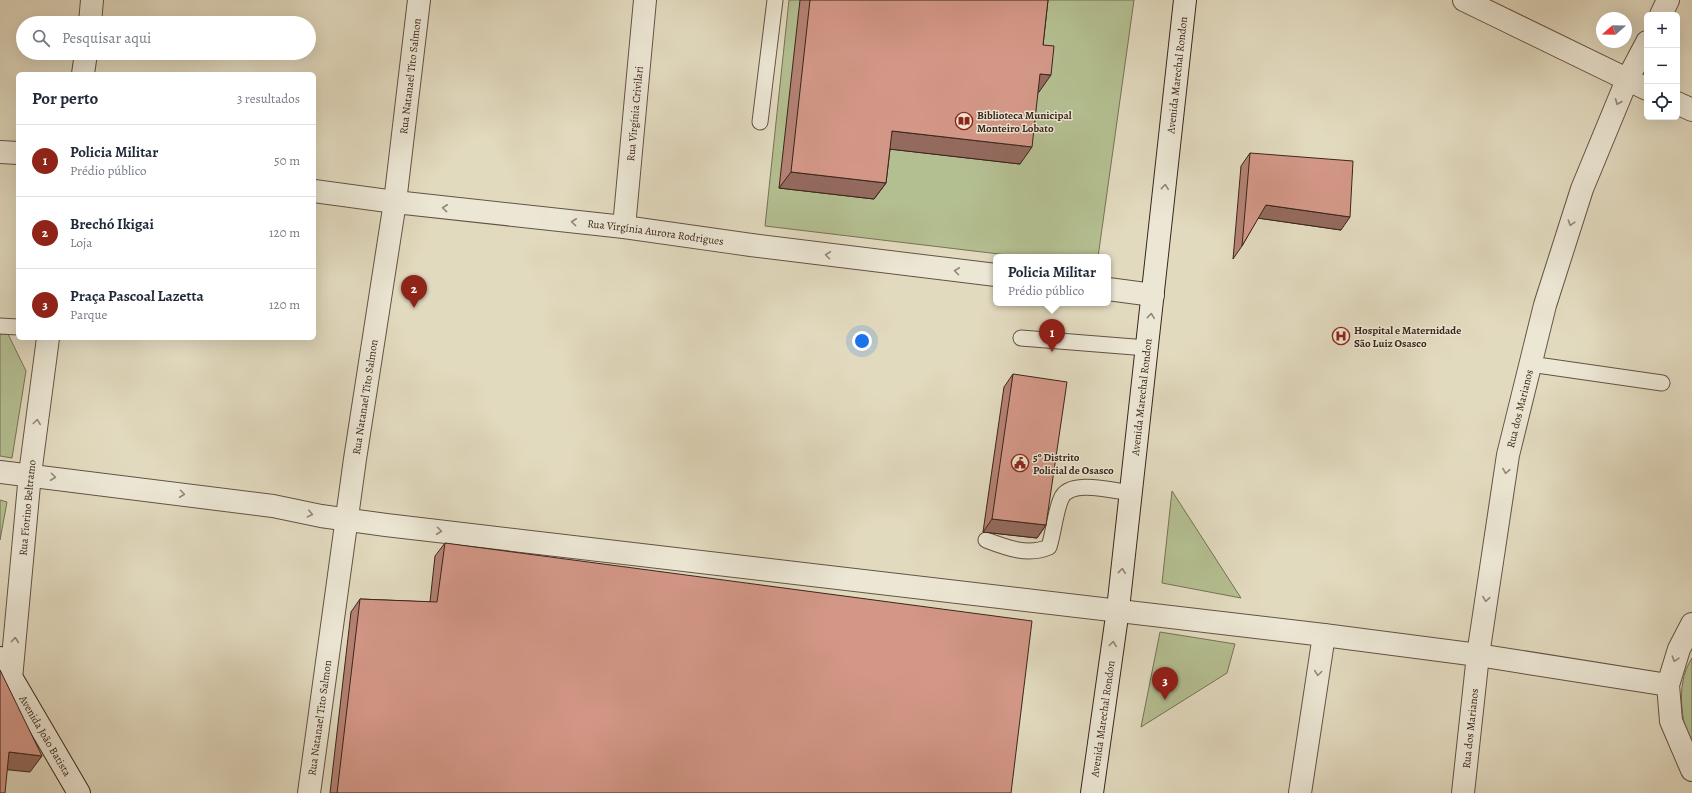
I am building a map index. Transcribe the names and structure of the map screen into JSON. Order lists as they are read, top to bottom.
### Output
{
  "streets": {
    "street": [
      "Avenida Marechal Rondon",
      "Rua Natanael Tito Salmon",
      "Rua Virgínia Crivilari",
      "Rua Virgínia Aurora Rodrigues",
      "Rua dos Marianos",
      "Rua Fiorino Beltramo",
      "Avenida João Batista"
    ]
  },
  "crossings": [
    ["Rua Natanael Tito Salmon", "Rua Virgínia Aurora Rodrigues"],
    ["Rua Virgínia Crivilari", "Rua Virgínia Aurora Rodrigues"],
    ["Rua Fiorino Beltramo", "Avenida João Batista"]
  ],
  "one_way": [
    "Avenida Marechal Rondon",
    "Rua Virgínia Aurora Rodrigues",
    "Rua dos Marianos",
    "Rua Fiorino Beltramo"
  ],
  "places": {
    "library": ["Biblioteca Municipal Monteiro Lobato"],
    "hospital": ["Hospital e Maternidade São Luiz Osasco"],
    "public building": ["5º Distrito Policial de Osasco"]
  },
  "north": "left",
  "page": {
    "map_buttons": ["+", "−"],
    "search": "Pesquisar aqui",
    "heading": ["Por perto", "3 resultados"],
    "list": [
      {
        "mark": "1",
        "name": "Policia Militar",
        "note": "Prédio público",
        "value": "50 m"
      },
      {
        "mark": "2",
        "name": "Brechó Ikigai",
        "note": "Loja",
        "value": "120 m"
      },
      {
        "mark": "3",
        "name": "Praça Pascoal Lazetta",
        "note": "Parque",
        "value": "120 m"
      }
    ],
    "popup": ["Policia Militar", "Prédio público"],
    "pins": ["2", "1", "3"]
  }
}
